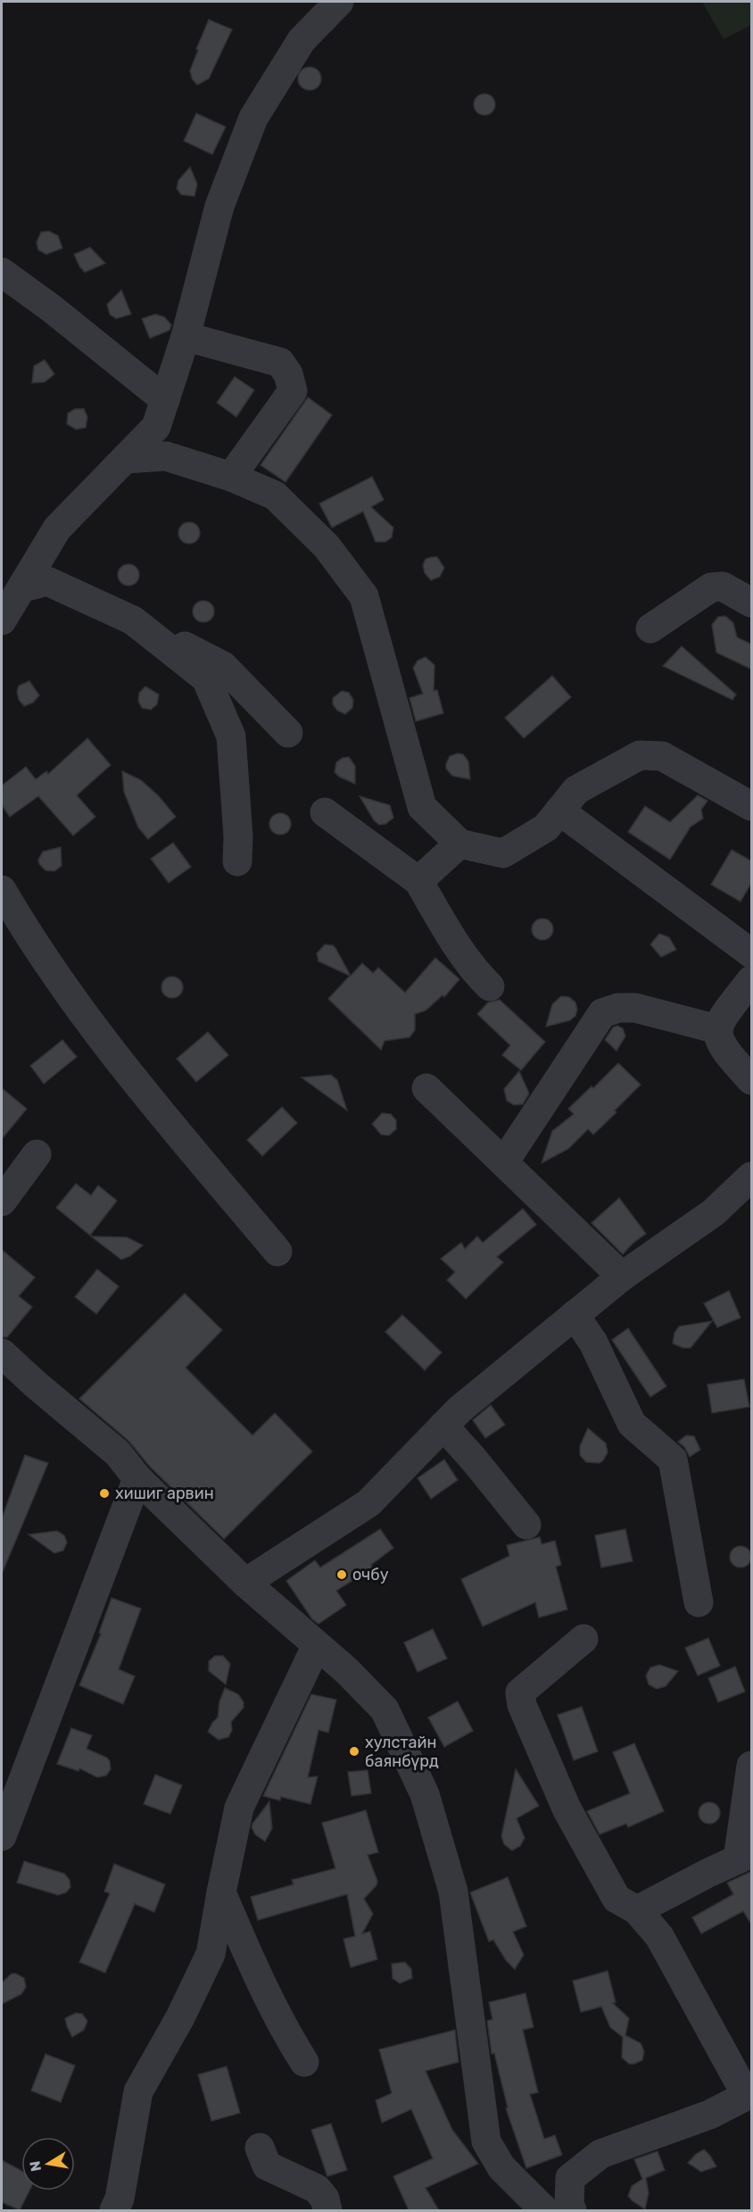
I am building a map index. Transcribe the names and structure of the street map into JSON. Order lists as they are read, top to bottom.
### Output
{
  "places": ["хишиг арвин", "очбу", "хулстайн баянбүрд"],
  "north": "left"
}
